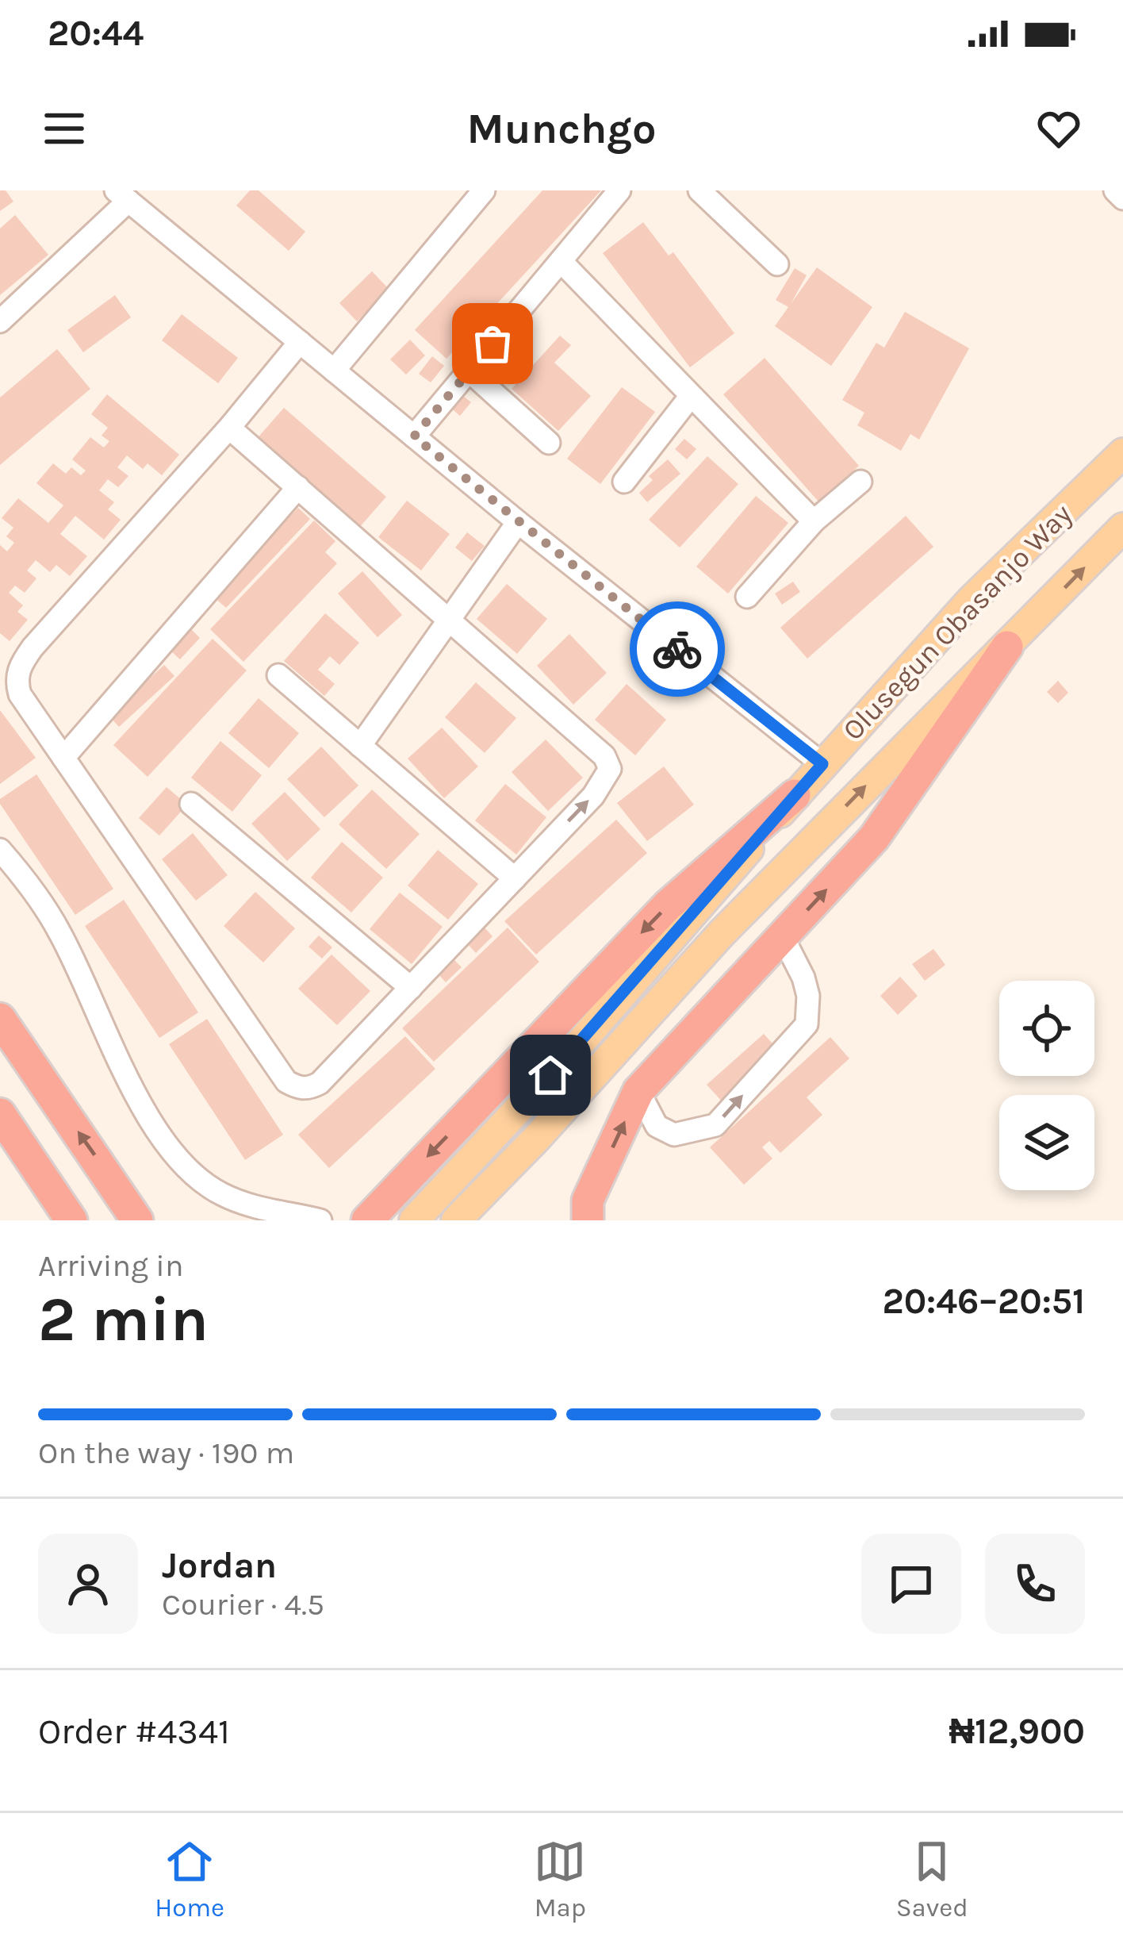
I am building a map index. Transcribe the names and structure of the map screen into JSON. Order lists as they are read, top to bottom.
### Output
{
  "streets": {
    "main road": ["Olusegun Obasanjo Way"]
  },
  "page": {
    "status": "20:44",
    "header": "Munchgo",
    "heading": ["2 min", "Arriving in", "20:46–20:51"],
    "panel": [
      "Jordan",
      "Courier · 4.5",
      "Order #4341",
      "₦12,900"
    ],
    "bar": "On the way · 190 m",
    "tabs": ["Home", "Map", "Saved"]
  }
}
